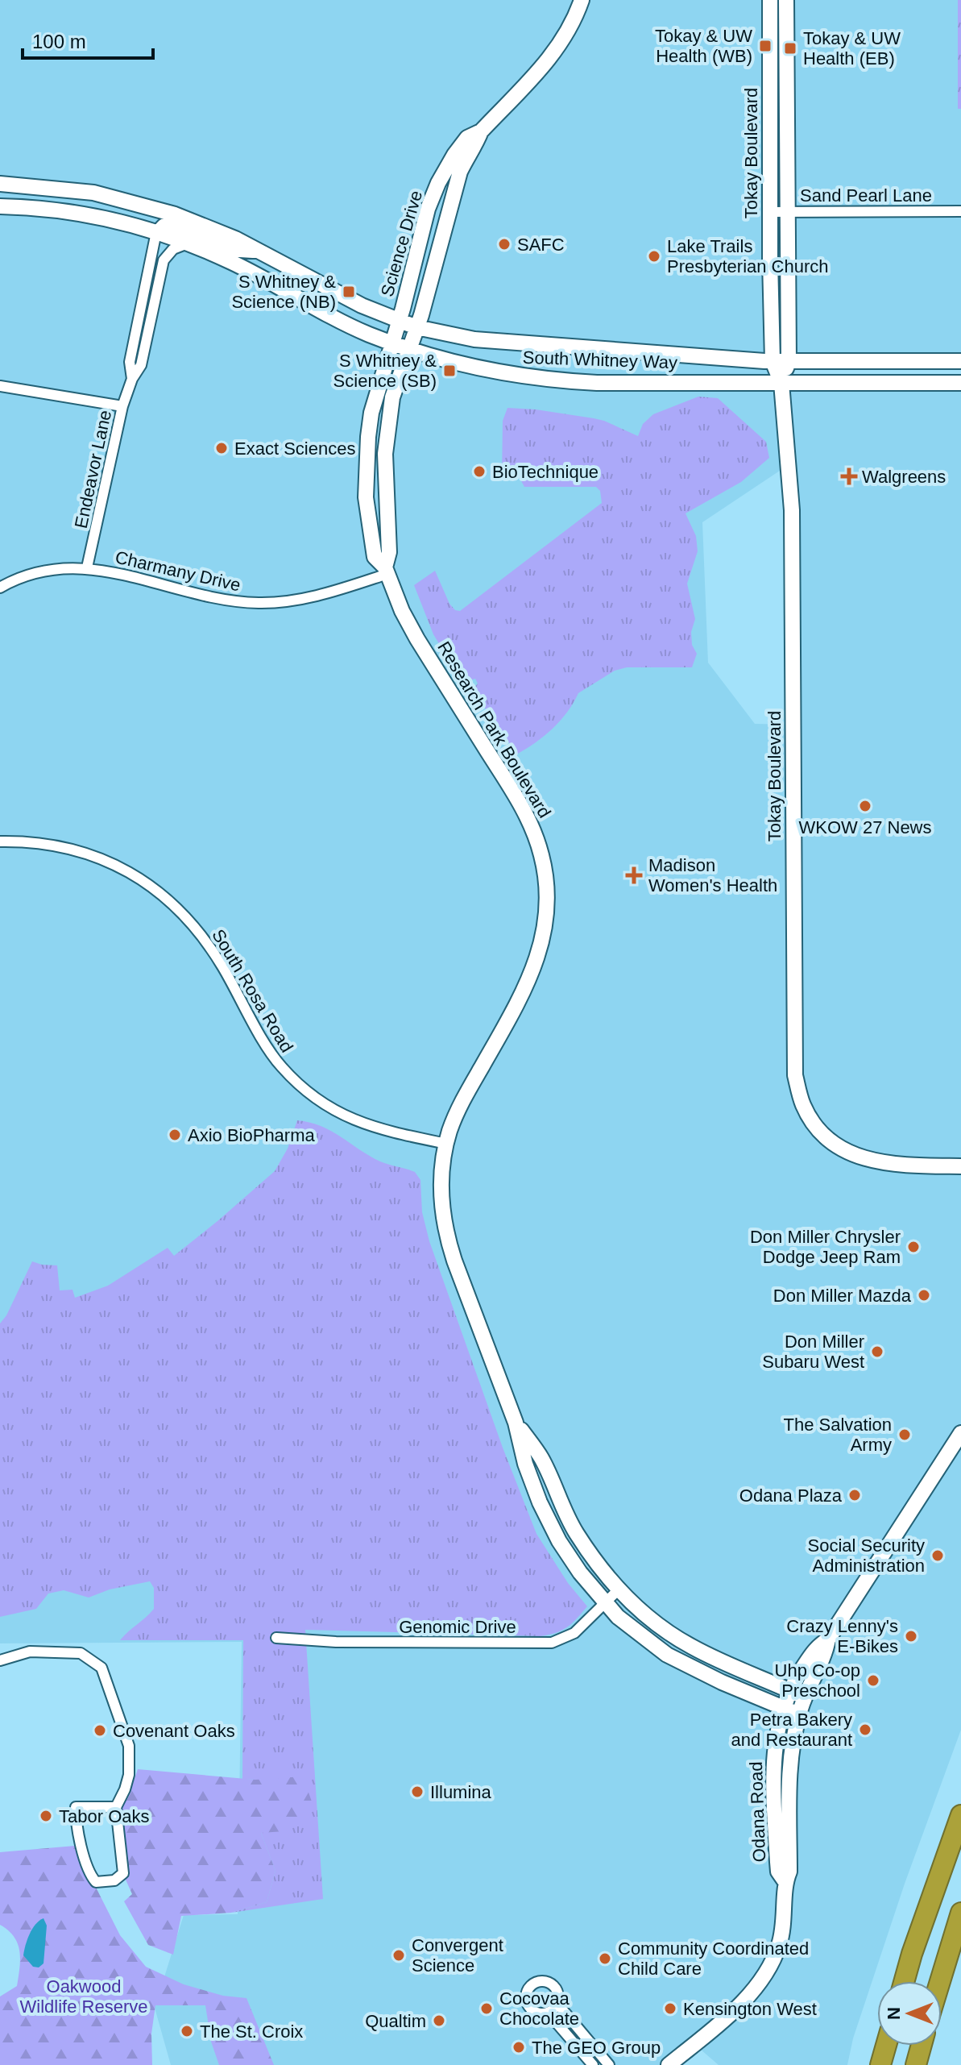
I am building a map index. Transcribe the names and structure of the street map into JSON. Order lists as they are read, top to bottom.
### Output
{
  "streets": {
    "street": [
      "Tokay Boulevard",
      "Sand Pearl Lane",
      "Science Drive",
      "South Whitney Way",
      "Endeavor Lane",
      "Charmany Drive",
      "Research Park Boulevard",
      "South Rosa Road",
      "Genomic Drive",
      "Odana Road"
    ]
  },
  "crossings": [
    ["Tokay Boulevard", "Sand Pearl Lane"],
    ["Tokay Boulevard", "South Whitney Way"],
    ["Science Drive", "South Whitney Way"],
    ["Science Drive", "Research Park Boulevard"],
    ["South Whitney Way", "Endeavor Lane"],
    ["South Whitney Way", "Research Park Boulevard"],
    ["Endeavor Lane", "Charmany Drive"],
    ["Charmany Drive", "Research Park Boulevard"],
    ["Research Park Boulevard", "South Rosa Road"],
    ["Research Park Boulevard", "Genomic Drive"],
    ["Research Park Boulevard", "Odana Road"]
  ],
  "parks": ["Oakwood Wildlife Reserve"],
  "places": {
    "transit": [
      "Tokay & UW Health (WB)",
      "Tokay & UW Health (EB)",
      "S Whitney & Science (NB)",
      "S Whitney & Science (SB)"
    ],
    "other": [
      "SAFC",
      "Lake Trails Presbyterian Church",
      "Exact Sciences",
      "BioTechnique",
      "WKOW 27 News",
      "Axio BioPharma",
      "Don Miller Chrysler Dodge Jeep Ram",
      "Don Miller Mazda",
      "Don Miller Subaru West",
      "The Salvation Army",
      "Odana Plaza",
      "Social Security Administration",
      "Crazy Lenny's E-Bikes",
      "Uhp Co-op Preschool",
      "Petra Bakery and Restaurant",
      "Covenant Oaks",
      "Illumina",
      "Tabor Oaks",
      "Convergent Science",
      "Community Coordinated Child Care",
      "Cocovaa Chocolate",
      "Kensington West",
      "Qualtim",
      "The St. Croix",
      "The GEO Group"
    ],
    "health": ["Walgreens", "Madison Women's Health"]
  },
  "scale_bar": "100 m",
  "north": "left"
}
